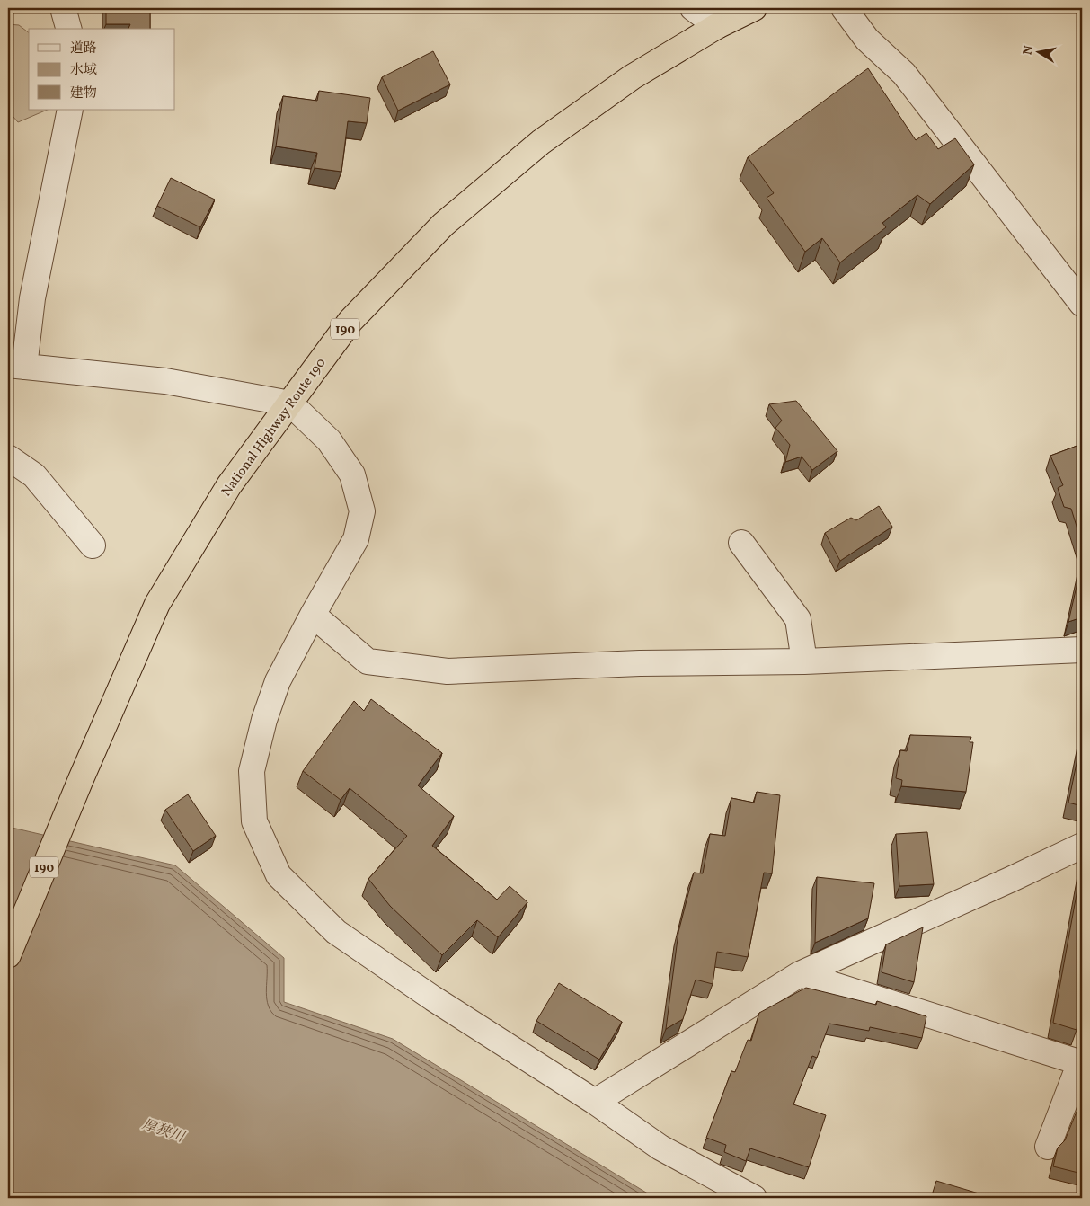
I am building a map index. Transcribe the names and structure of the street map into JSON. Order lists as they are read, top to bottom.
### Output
{
  "streets": {
    "highway": ["190", "National Highway Route 190"]
  },
  "water": ["厚狭川"],
  "legend": ["道路", "水域", "建物"],
  "north": "left"
}
